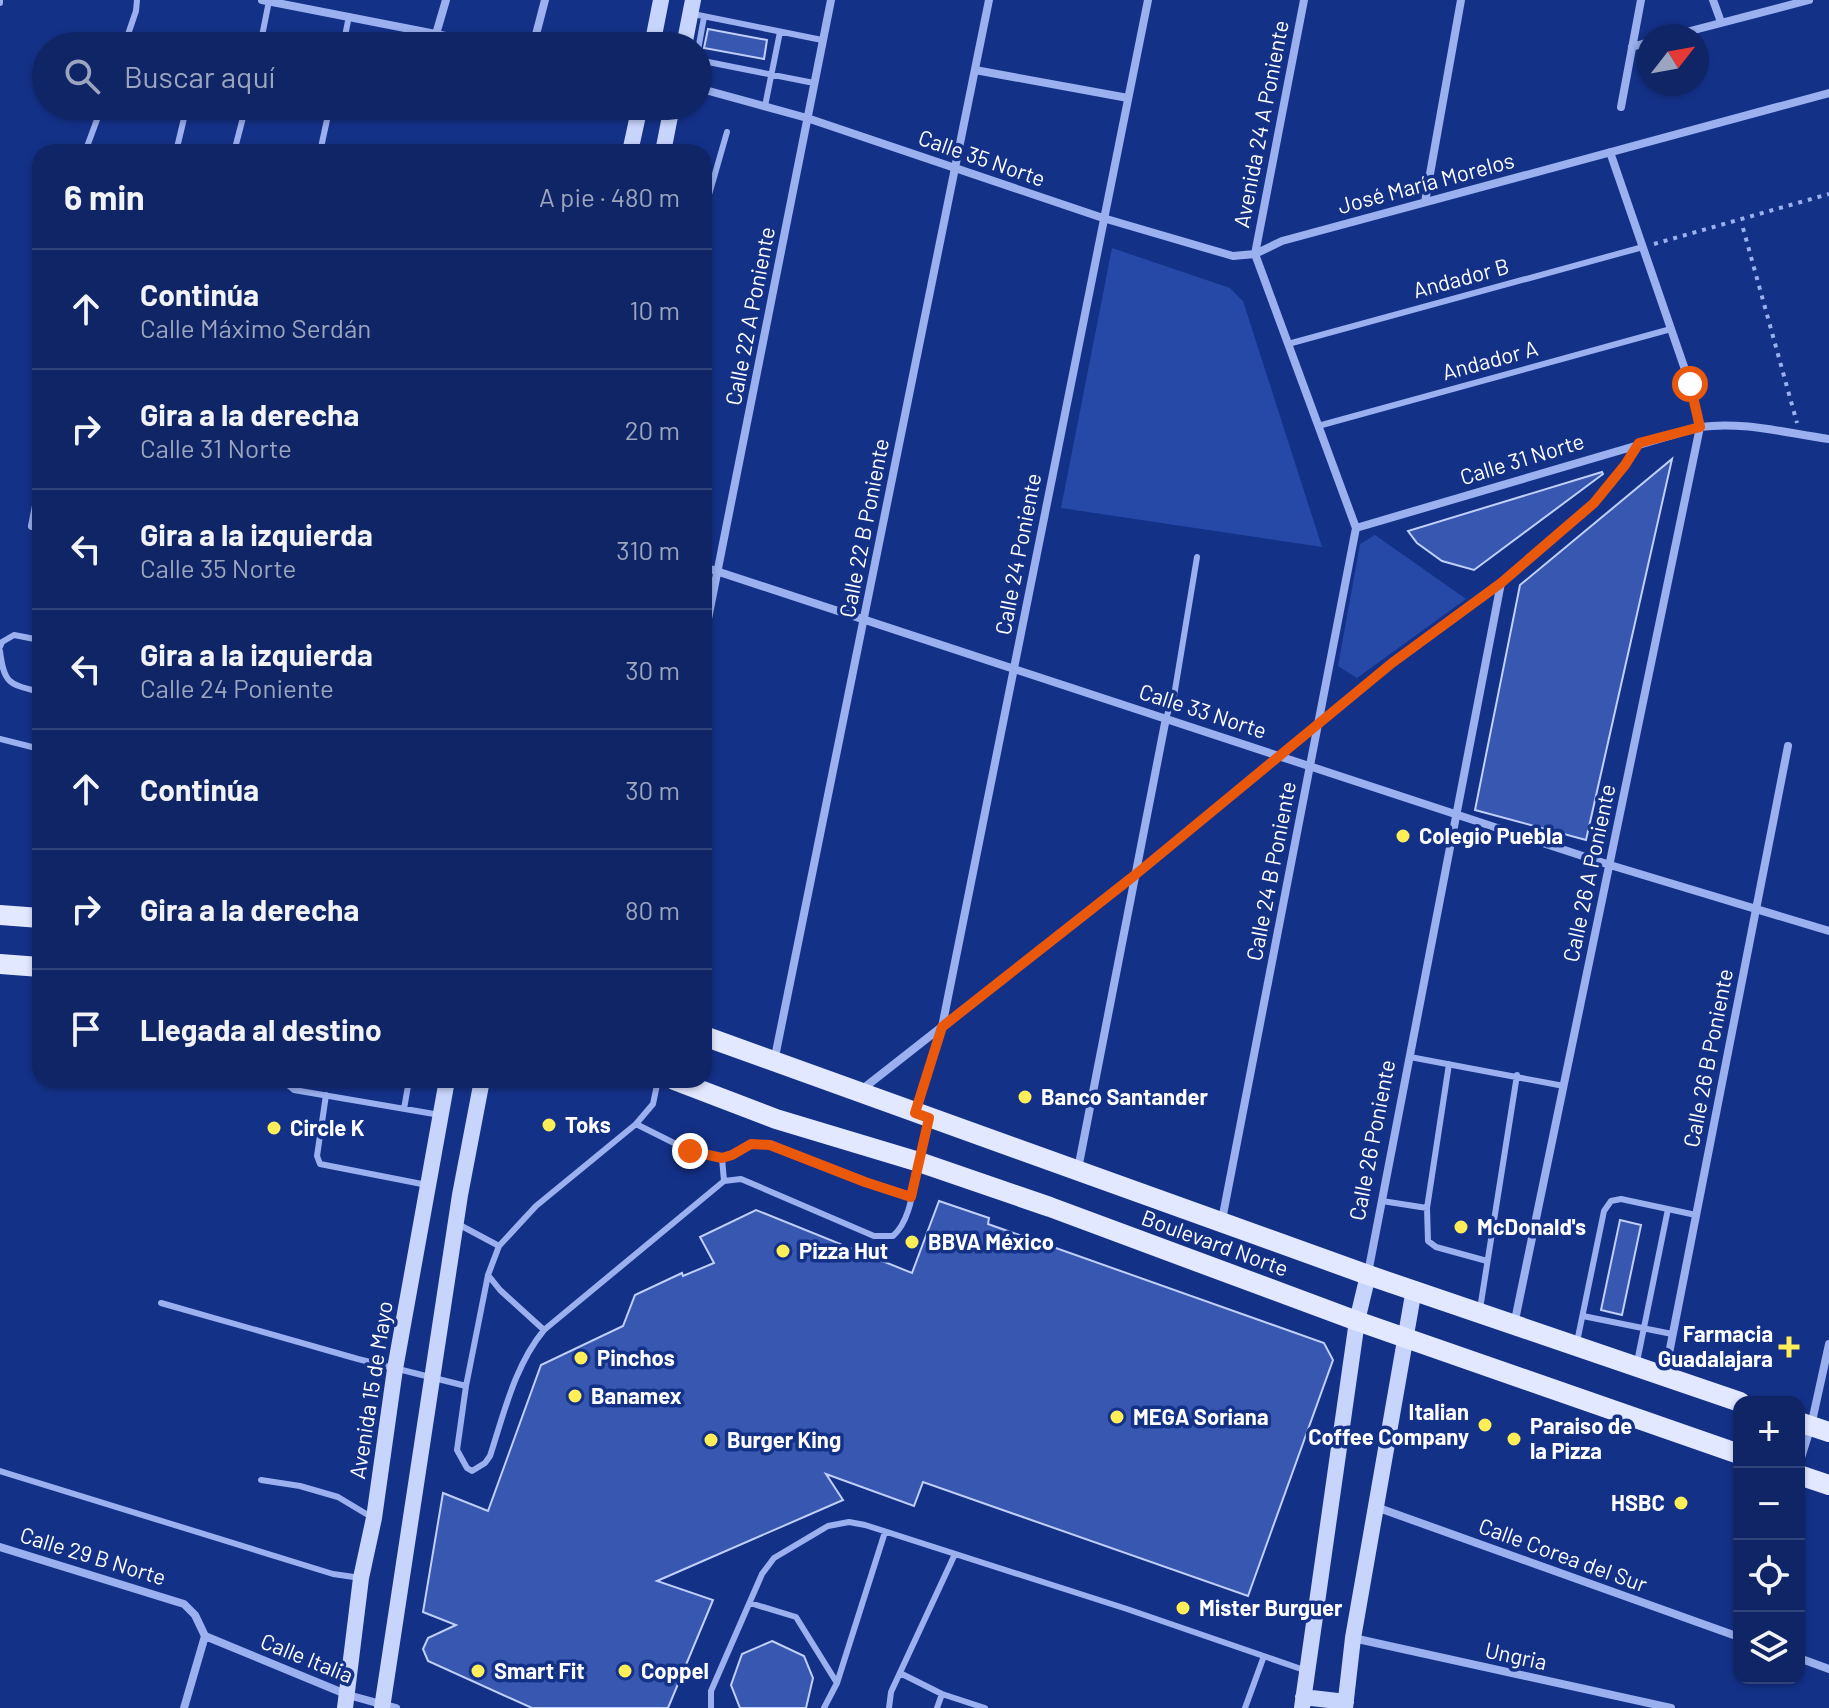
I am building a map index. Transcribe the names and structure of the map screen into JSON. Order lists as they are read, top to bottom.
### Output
{
  "streets": {
    "main road": ["Calle 26 Poniente", "Boulevard Norte", "Avenida 15 de Mayo"],
    "street": [
      "Avenida 24 A Poniente",
      "Calle 35 Norte",
      "José María Morelos",
      "Calle 22 A Poniente",
      "Calle 31 Norte",
      "Calle 22 B Poniente",
      "Calle 24 Poniente",
      "Calle 33 Norte",
      "Calle 24 B Poniente",
      "Calle 26 A Poniente",
      "Calle 26 B Poniente",
      "Calle Corea del Sur",
      "Calle 29 B Norte",
      "Ungria",
      "Calle Italia"
    ],
    "lane": ["Andador B", "Andador A"]
  },
  "crossings": [
    ["Avenida 24 A Poniente", "Calle 35 Norte"],
    ["Avenida 24 A Poniente", "José María Morelos"],
    ["Calle 35 Norte", "José María Morelos"],
    ["Calle 35 Norte", "Calle 22 A Poniente"],
    ["Calle 35 Norte", "Calle 22 B Poniente"],
    ["Calle 35 Norte", "Calle 24 Poniente"],
    ["Calle 22 A Poniente", "Calle 33 Norte"],
    ["Calle 31 Norte", "Calle 24 B Poniente"],
    ["Calle 31 Norte", "Calle 26 A Poniente"],
    ["Calle 22 B Poniente", "Calle 33 Norte"],
    ["Calle 22 B Poniente", "Boulevard Norte"],
    ["Calle 24 Poniente", "Calle 33 Norte"],
    ["Calle 24 Poniente", "Boulevard Norte"],
    ["Calle 33 Norte", "Calle 24 B Poniente"],
    ["Calle 33 Norte", "Calle 26 A Poniente"],
    ["Calle 33 Norte", "Calle 26 B Poniente"],
    ["Calle 33 Norte", "Calle 26 Poniente"],
    ["Calle 24 B Poniente", "Boulevard Norte"],
    ["Calle 26 A Poniente", "Boulevard Norte"],
    ["Calle 26 B Poniente", "Boulevard Norte"],
    ["Calle 26 Poniente", "Boulevard Norte"],
    ["Avenida 15 de Mayo", "Calle Italia"],
    ["Calle 29 B Norte", "Calle Italia"]
  ],
  "places": {
    "other": [
      "Colegio Puebla",
      "Banco Santander",
      "Toks",
      "Circle K",
      "McDonald's",
      "BBVA México",
      "Pizza Hut",
      "Pinchos",
      "Banamex",
      "MEGA Soriana",
      "Italian Coffee Company",
      "Paraiso de la Pizza",
      "Burger King",
      "HSBC",
      "Mister Burguer",
      "Smart Fit",
      "Coppel"
    ],
    "health": ["Farmacia Guadalajara"]
  },
  "north": "top right",
  "page": {
    "search": "Buscar aquí",
    "heading": ["6 min", "A pie · 480 m"],
    "list": [
      ["Continúa", "Calle Máximo Serdán", "10 m"],
      ["Gira a la derecha", "Calle 31 Norte", "20 m"],
      ["Gira a la izquierda", "Calle 35 Norte", "310 m"],
      ["Gira a la izquierda", "Calle 24 Poniente", "30 m"],
      ["Continúa", "30 m"],
      ["Gira a la derecha", "80 m"],
      "Llegada al destino"
    ],
    "map_buttons": ["+", "−"]
  }
}
